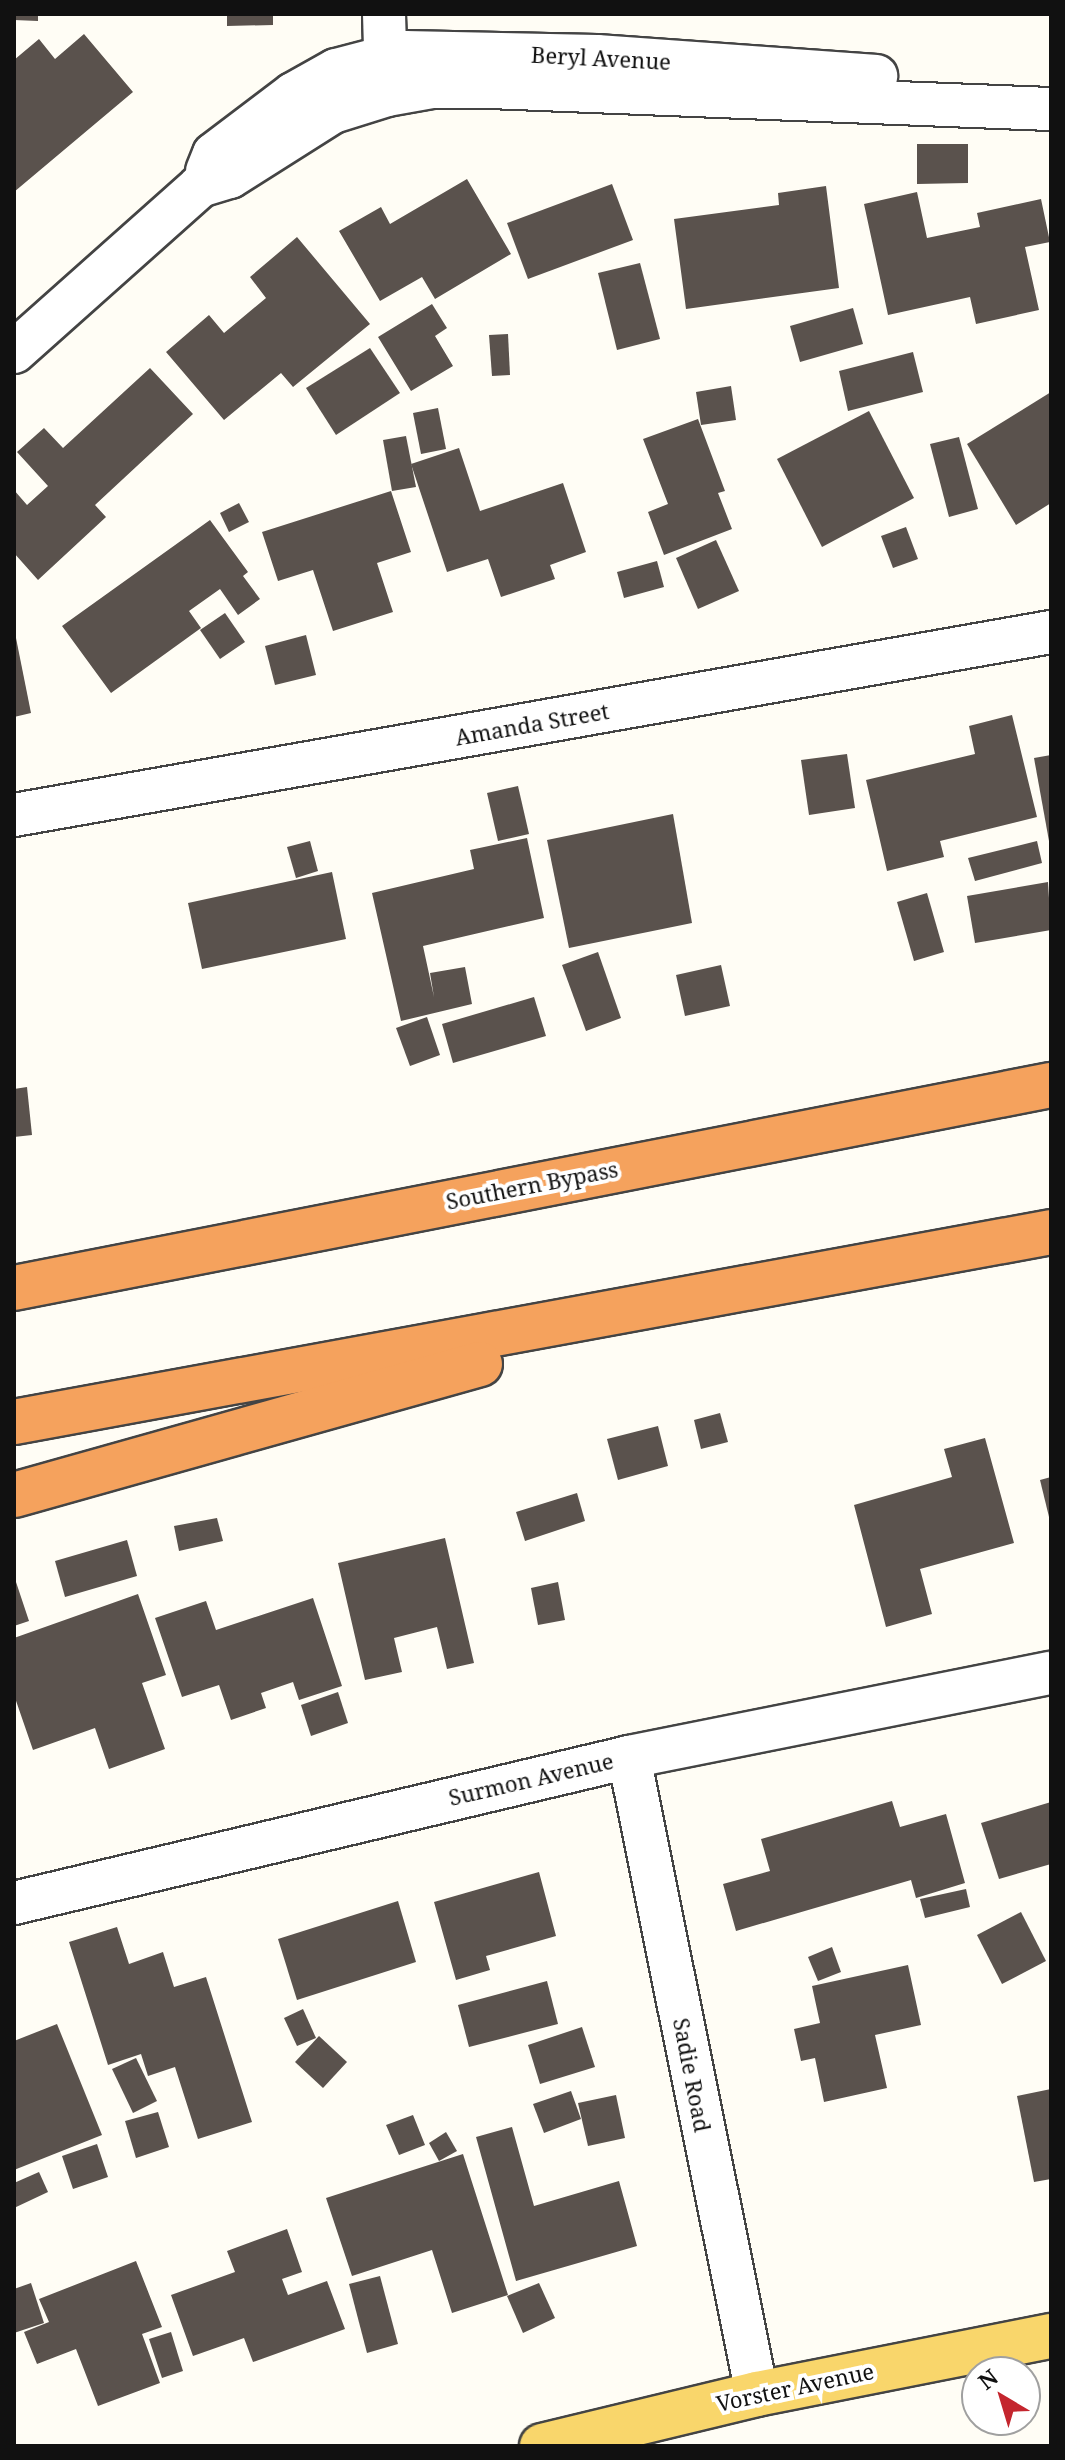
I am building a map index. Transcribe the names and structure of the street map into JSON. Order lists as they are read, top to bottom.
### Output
{
  "streets": {
    "highway": ["Southern Bypass"],
    "main road": ["Vorster Avenue"],
    "street": [
      "Beryl Avenue",
      "Amanda Street",
      "Surmon Avenue",
      "Sadie Road"
    ]
  },
  "crossings": [
    ["Surmon Avenue", "Sadie Road"],
    ["Sadie Road", "Vorster Avenue"]
  ],
  "north": "top left"
}
